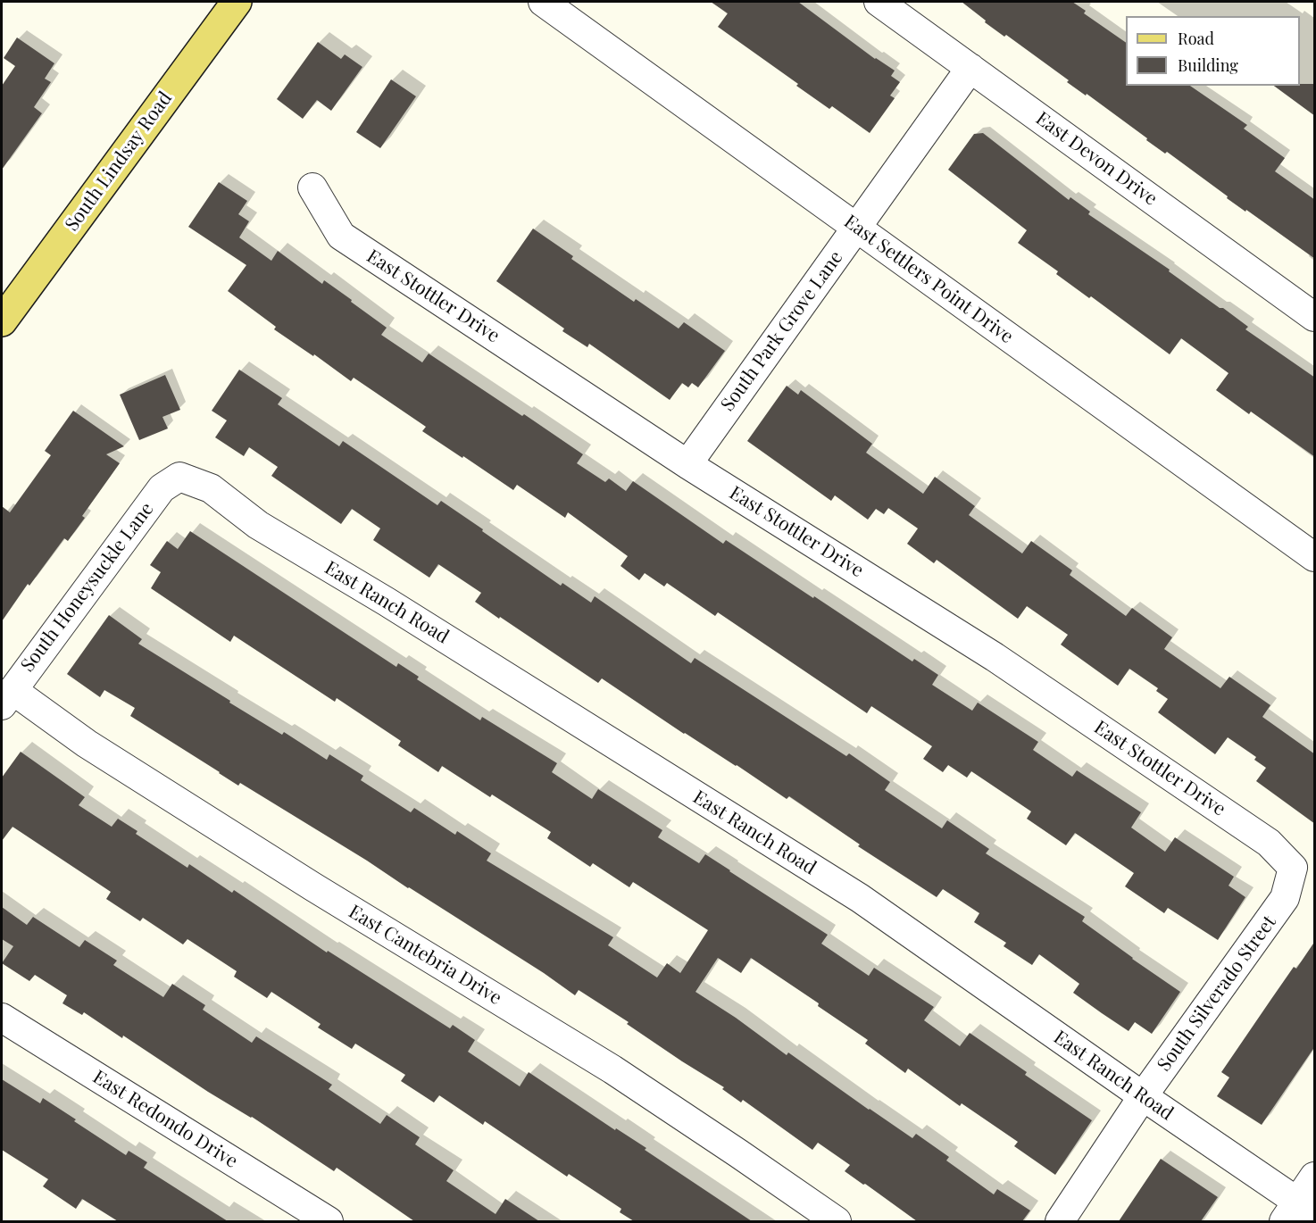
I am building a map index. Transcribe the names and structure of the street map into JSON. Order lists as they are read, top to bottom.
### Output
{
  "streets": {
    "main road": ["South Lindsay Road"],
    "street": [
      "East Devon Drive",
      "East Settlers Point Drive",
      "East Stottler Drive",
      "South Park Grove Lane",
      "South Honeysuckle Lane",
      "East Ranch Road",
      "East Cantebria Drive",
      "South Silverado Street",
      "East Redondo Drive"
    ]
  },
  "crossings": [
    ["East Devon Drive", "South Park Grove Lane"],
    ["East Settlers Point Drive", "South Park Grove Lane"],
    ["East Stottler Drive", "South Park Grove Lane"],
    ["East Stottler Drive", "South Silverado Street"],
    ["South Honeysuckle Lane", "East Ranch Road"],
    ["South Honeysuckle Lane", "East Cantebria Drive"],
    ["East Ranch Road", "South Silverado Street"]
  ],
  "legend": ["Road", "Building"]
}
